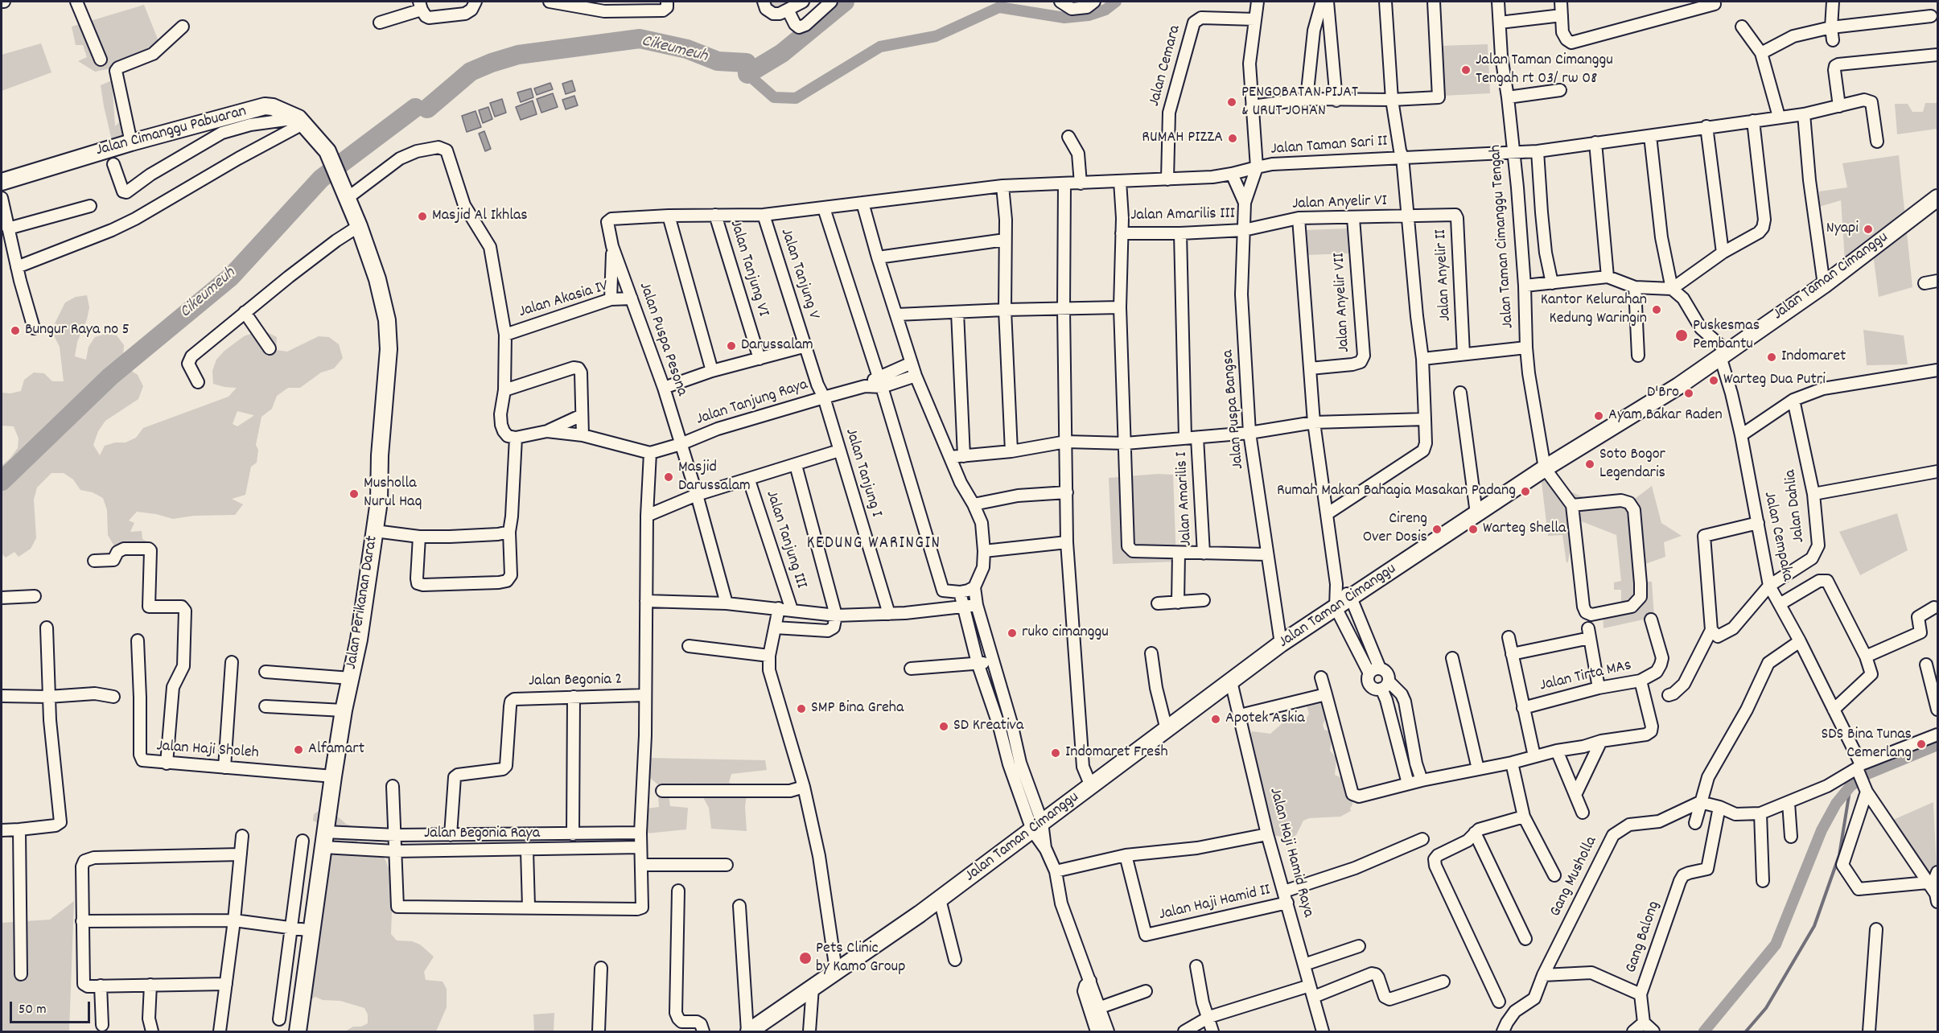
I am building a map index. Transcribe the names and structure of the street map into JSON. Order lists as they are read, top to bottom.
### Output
{
  "streets": {
    "street": [
      "Jalan Cemara",
      "Jalan Cimanggu Pabuaran",
      "Jalan Taman Sari II",
      "Jalan Anyelir VI",
      "Jalan Amarilis III",
      "Jalan Taman Cimanggu Tengah",
      "Jalan Tanjung VI",
      "Jalan Tanjung V",
      "Jalan Anyelir II",
      "Jalan Taman Cimanggu",
      "Jalan Akasia IV",
      "Jalan Anyelir VII",
      "Jalan Puspa Pesona",
      "Jalan Tanjung Raya",
      "Jalan Puspa Bangsa",
      "Jalan Tanjung I",
      "Jalan Amarilis I",
      "Jalan Dahlia",
      "Jalan Cempaka",
      "Jalan Tanjung III",
      "Jalan Perikanan Darat",
      "Jalan Tirta MAs",
      "Jalan Begonia 2",
      "Jalan Haji Sholeh",
      "Jalan Begonia Raya",
      "Jalan Haji Hamid Raya",
      "Gang Musholla",
      "Jalan Haji Hamid II",
      "Gang Balong"
    ]
  },
  "crossings": [
    ["Jalan Cemara", "Jalan Taman Sari II"],
    ["Jalan Cimanggu Pabuaran", "Jalan Perikanan Darat"],
    ["Jalan Taman Sari II", "Jalan Taman Cimanggu Tengah"],
    ["Jalan Taman Sari II", "Jalan Tanjung VI"],
    ["Jalan Taman Sari II", "Jalan Tanjung V"],
    ["Jalan Taman Sari II", "Jalan Puspa Pesona"],
    ["Jalan Taman Sari II", "Jalan Puspa Bangsa"],
    ["Jalan Anyelir VI", "Jalan Amarilis III"],
    ["Jalan Anyelir VI", "Jalan Anyelir II"],
    ["Jalan Anyelir VI", "Jalan Anyelir VII"],
    ["Jalan Anyelir VI", "Jalan Puspa Bangsa"],
    ["Jalan Amarilis III", "Jalan Puspa Bangsa"],
    ["Jalan Taman Cimanggu Tengah", "Jalan Taman Cimanggu"],
    ["Jalan Tanjung V", "Jalan Tanjung Raya"],
    ["Jalan Tanjung V", "Jalan Tanjung I"],
    ["Jalan Taman Cimanggu", "Jalan Puspa Bangsa"],
    ["Jalan Taman Cimanggu", "Jalan Cempaka"],
    ["Jalan Taman Cimanggu", "Jalan Haji Hamid Raya"],
    ["Jalan Akasia IV", "Jalan Puspa Pesona"],
    ["Jalan Puspa Pesona", "Jalan Tanjung Raya"],
    ["Jalan Tanjung Raya", "Jalan Tanjung I"],
    ["Jalan Puspa Bangsa", "Jalan Amarilis I"],
    ["Jalan Dahlia", "Jalan Cempaka"],
    ["Jalan Perikanan Darat", "Jalan Haji Sholeh"],
    ["Jalan Perikanan Darat", "Jalan Begonia Raya"],
    ["Jalan Begonia 2", "Jalan Begonia Raya"],
    ["Jalan Haji Hamid Raya", "Jalan Haji Hamid II"]
  ],
  "districts": ["KEDUNG WARINGIN"],
  "water": ["Cikeumeuh"],
  "places": [
    "Jalan Taman Cimanggu Tengah rt 03/ rw 08",
    "PENGOBATAN PIJAT & URUT JOHAN",
    "RUMAH PIZZA",
    "Masjid Al Ikhlas",
    "Nyapi",
    "Kantor Kelurahan Kedung Waringin",
    "Bungur Raya no 5",
    "Puskesmas Pembantu",
    "Darussalam",
    "Indomaret",
    "Warteg Dua Putri",
    "D'Bro",
    "Ayam Bakar Raden",
    "Soto Bogor Legendaris",
    "Masjid Darussalam",
    "Rumah Makan Bahagia Masakan Padang",
    "Musholla Nurul Haq",
    "Cireng Over Dosis",
    "Warteg Shella",
    "ruko cimanggu",
    "SMP Bina Greha",
    "Apotek Askia",
    "SD Kreativa",
    "SDS Bina Tunas Cemerlang",
    "Alfamart",
    "Indomaret Fresh",
    "Pets Clinic by Kamo Group"
  ],
  "scale_bar": "50 m"
}
